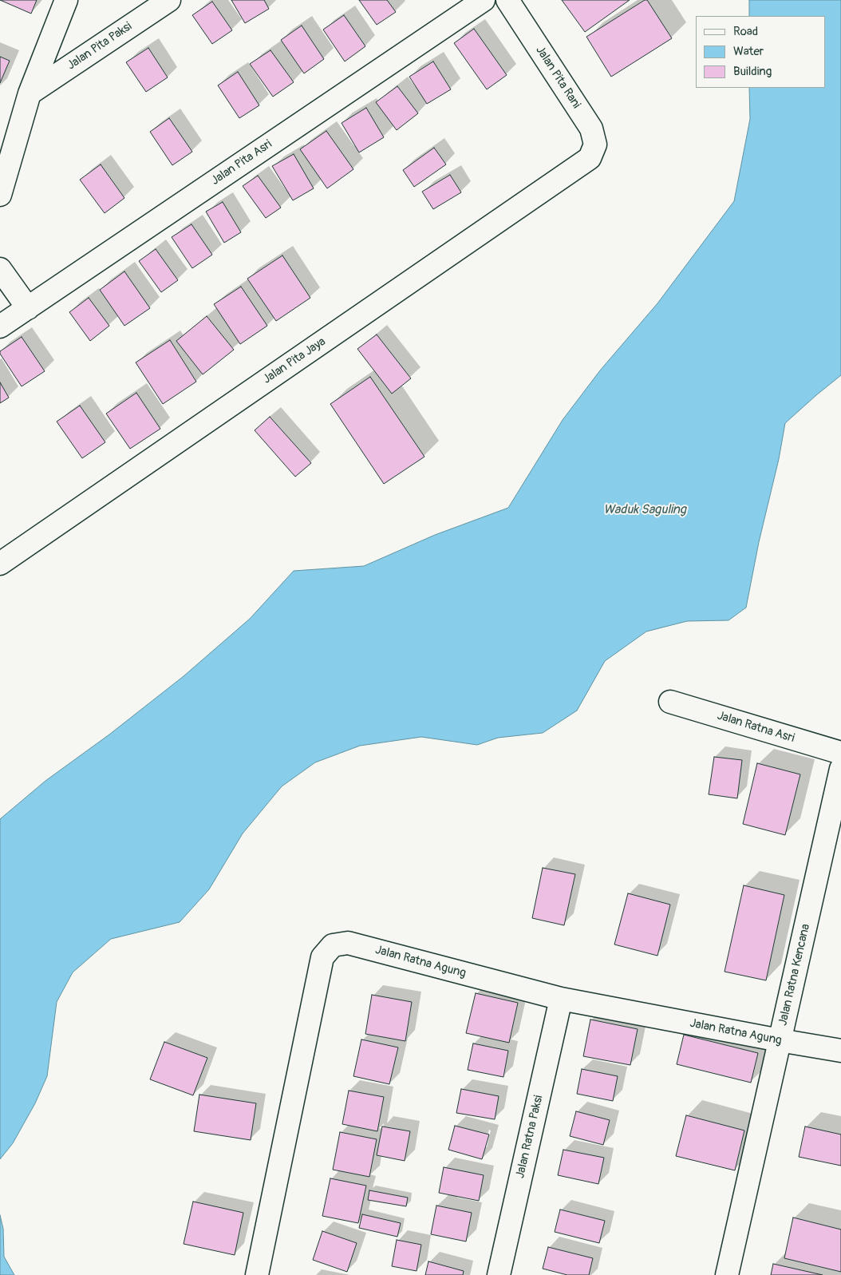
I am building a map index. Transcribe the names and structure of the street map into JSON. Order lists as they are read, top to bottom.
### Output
{
  "streets": {
    "street": [
      "Jalan Pita Paksi",
      "Jalan Pita Rani",
      "Jalan Pita Asri",
      "Jalan Pita Jaya",
      "Jalan Ratna Asri",
      "Jalan Ratna Agung",
      "Jalan Ratna Kencana",
      "Jalan Ratna Paksi"
    ]
  },
  "crossings": [
    ["Jalan Pita Rani", "Jalan Pita Jaya"],
    ["Jalan Ratna Agung", "Jalan Ratna Kencana"],
    ["Jalan Ratna Agung", "Jalan Ratna Paksi"]
  ],
  "water": ["Waduk Saguling"],
  "legend": ["Road", "Water", "Building"]
}
